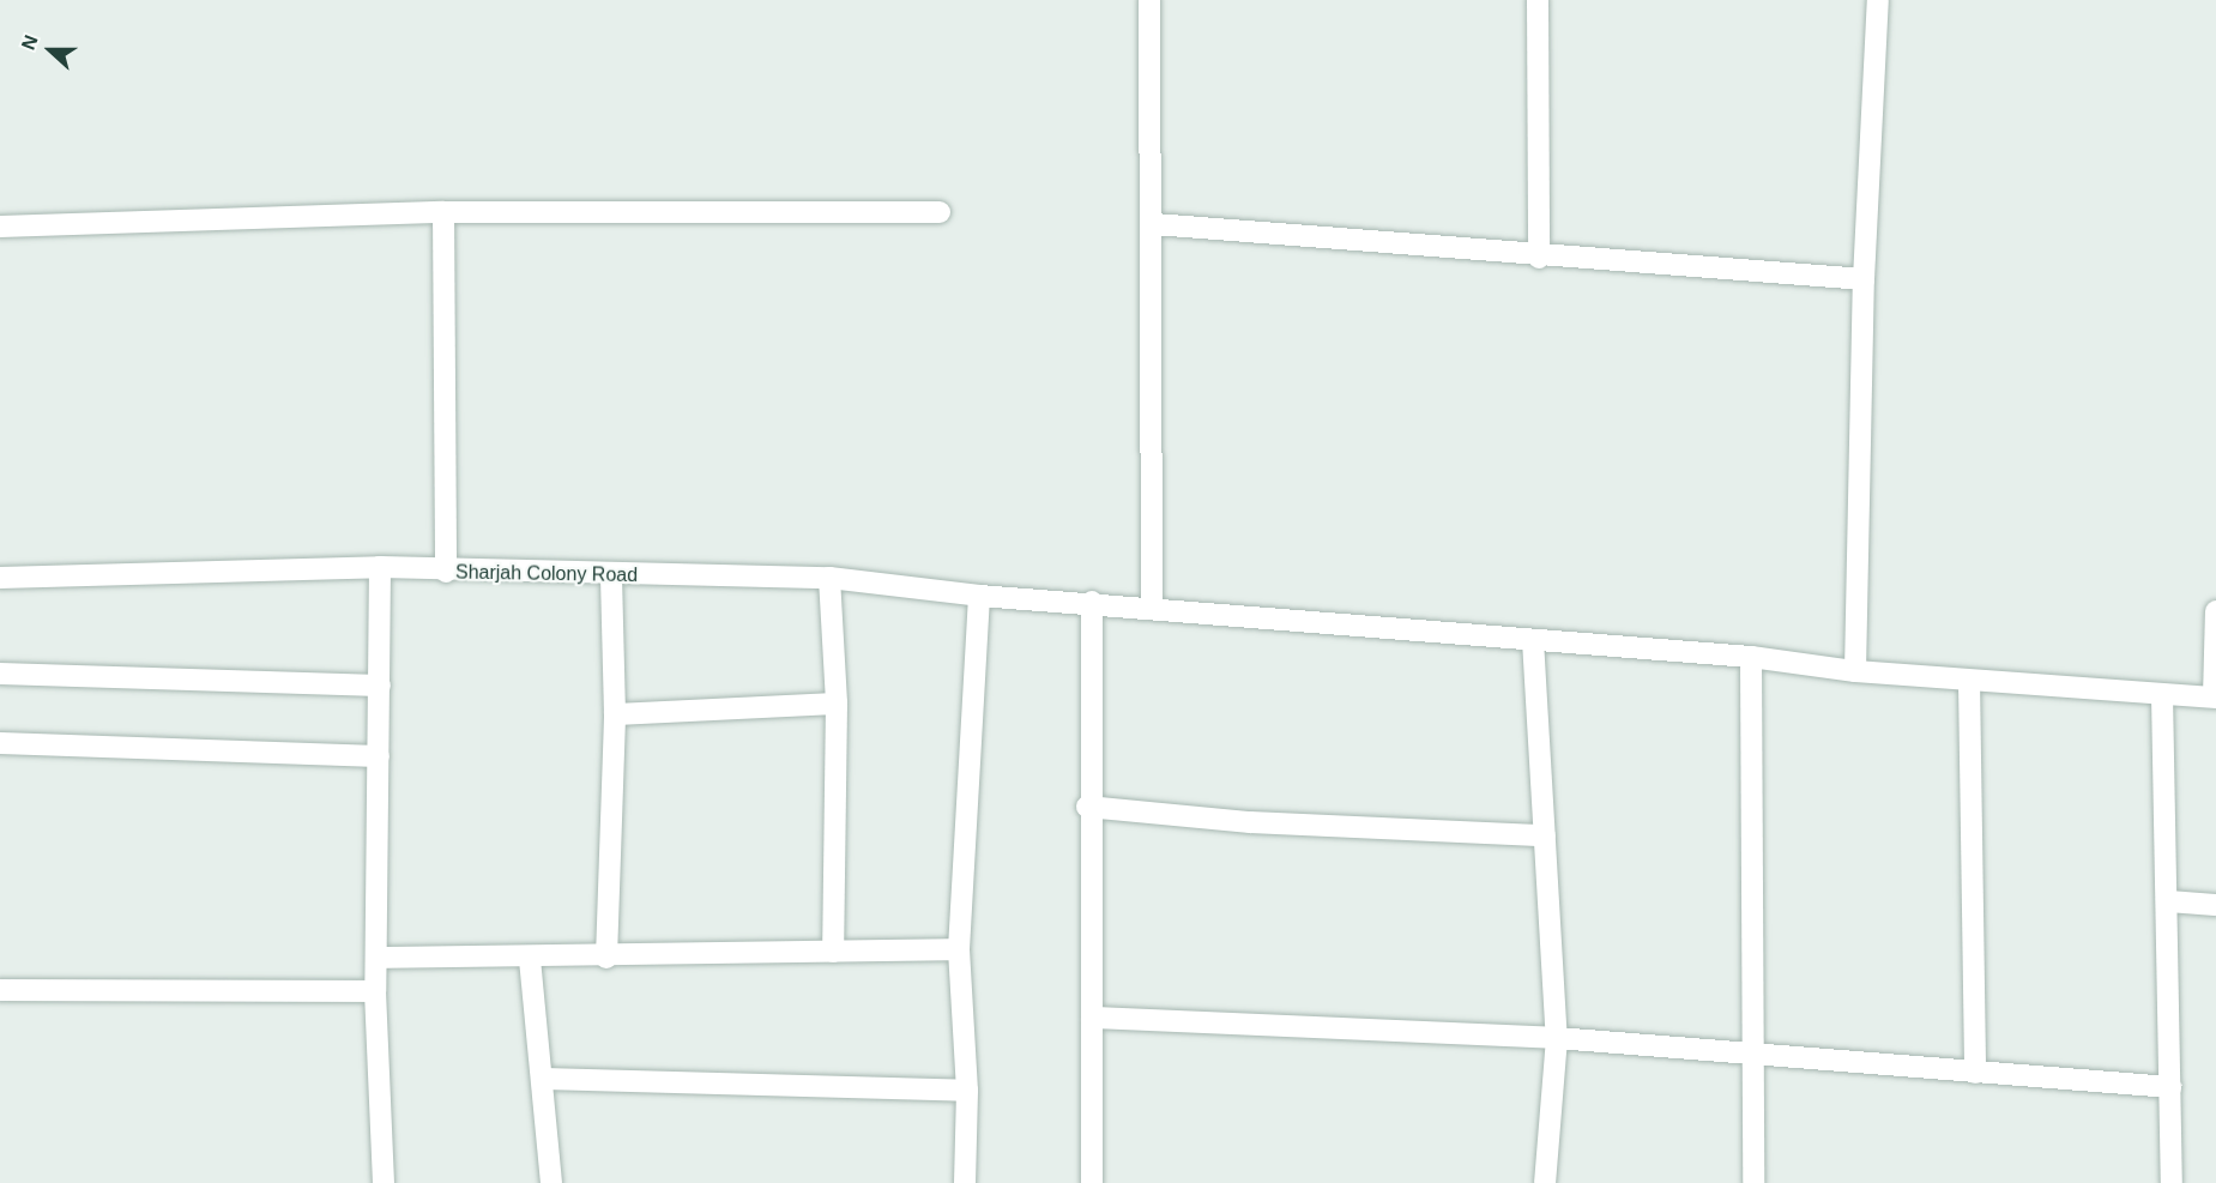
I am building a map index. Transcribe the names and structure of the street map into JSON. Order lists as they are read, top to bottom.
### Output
{
  "streets": {
    "street": ["Sharjah Colony Road"]
  },
  "north": "left"
}
